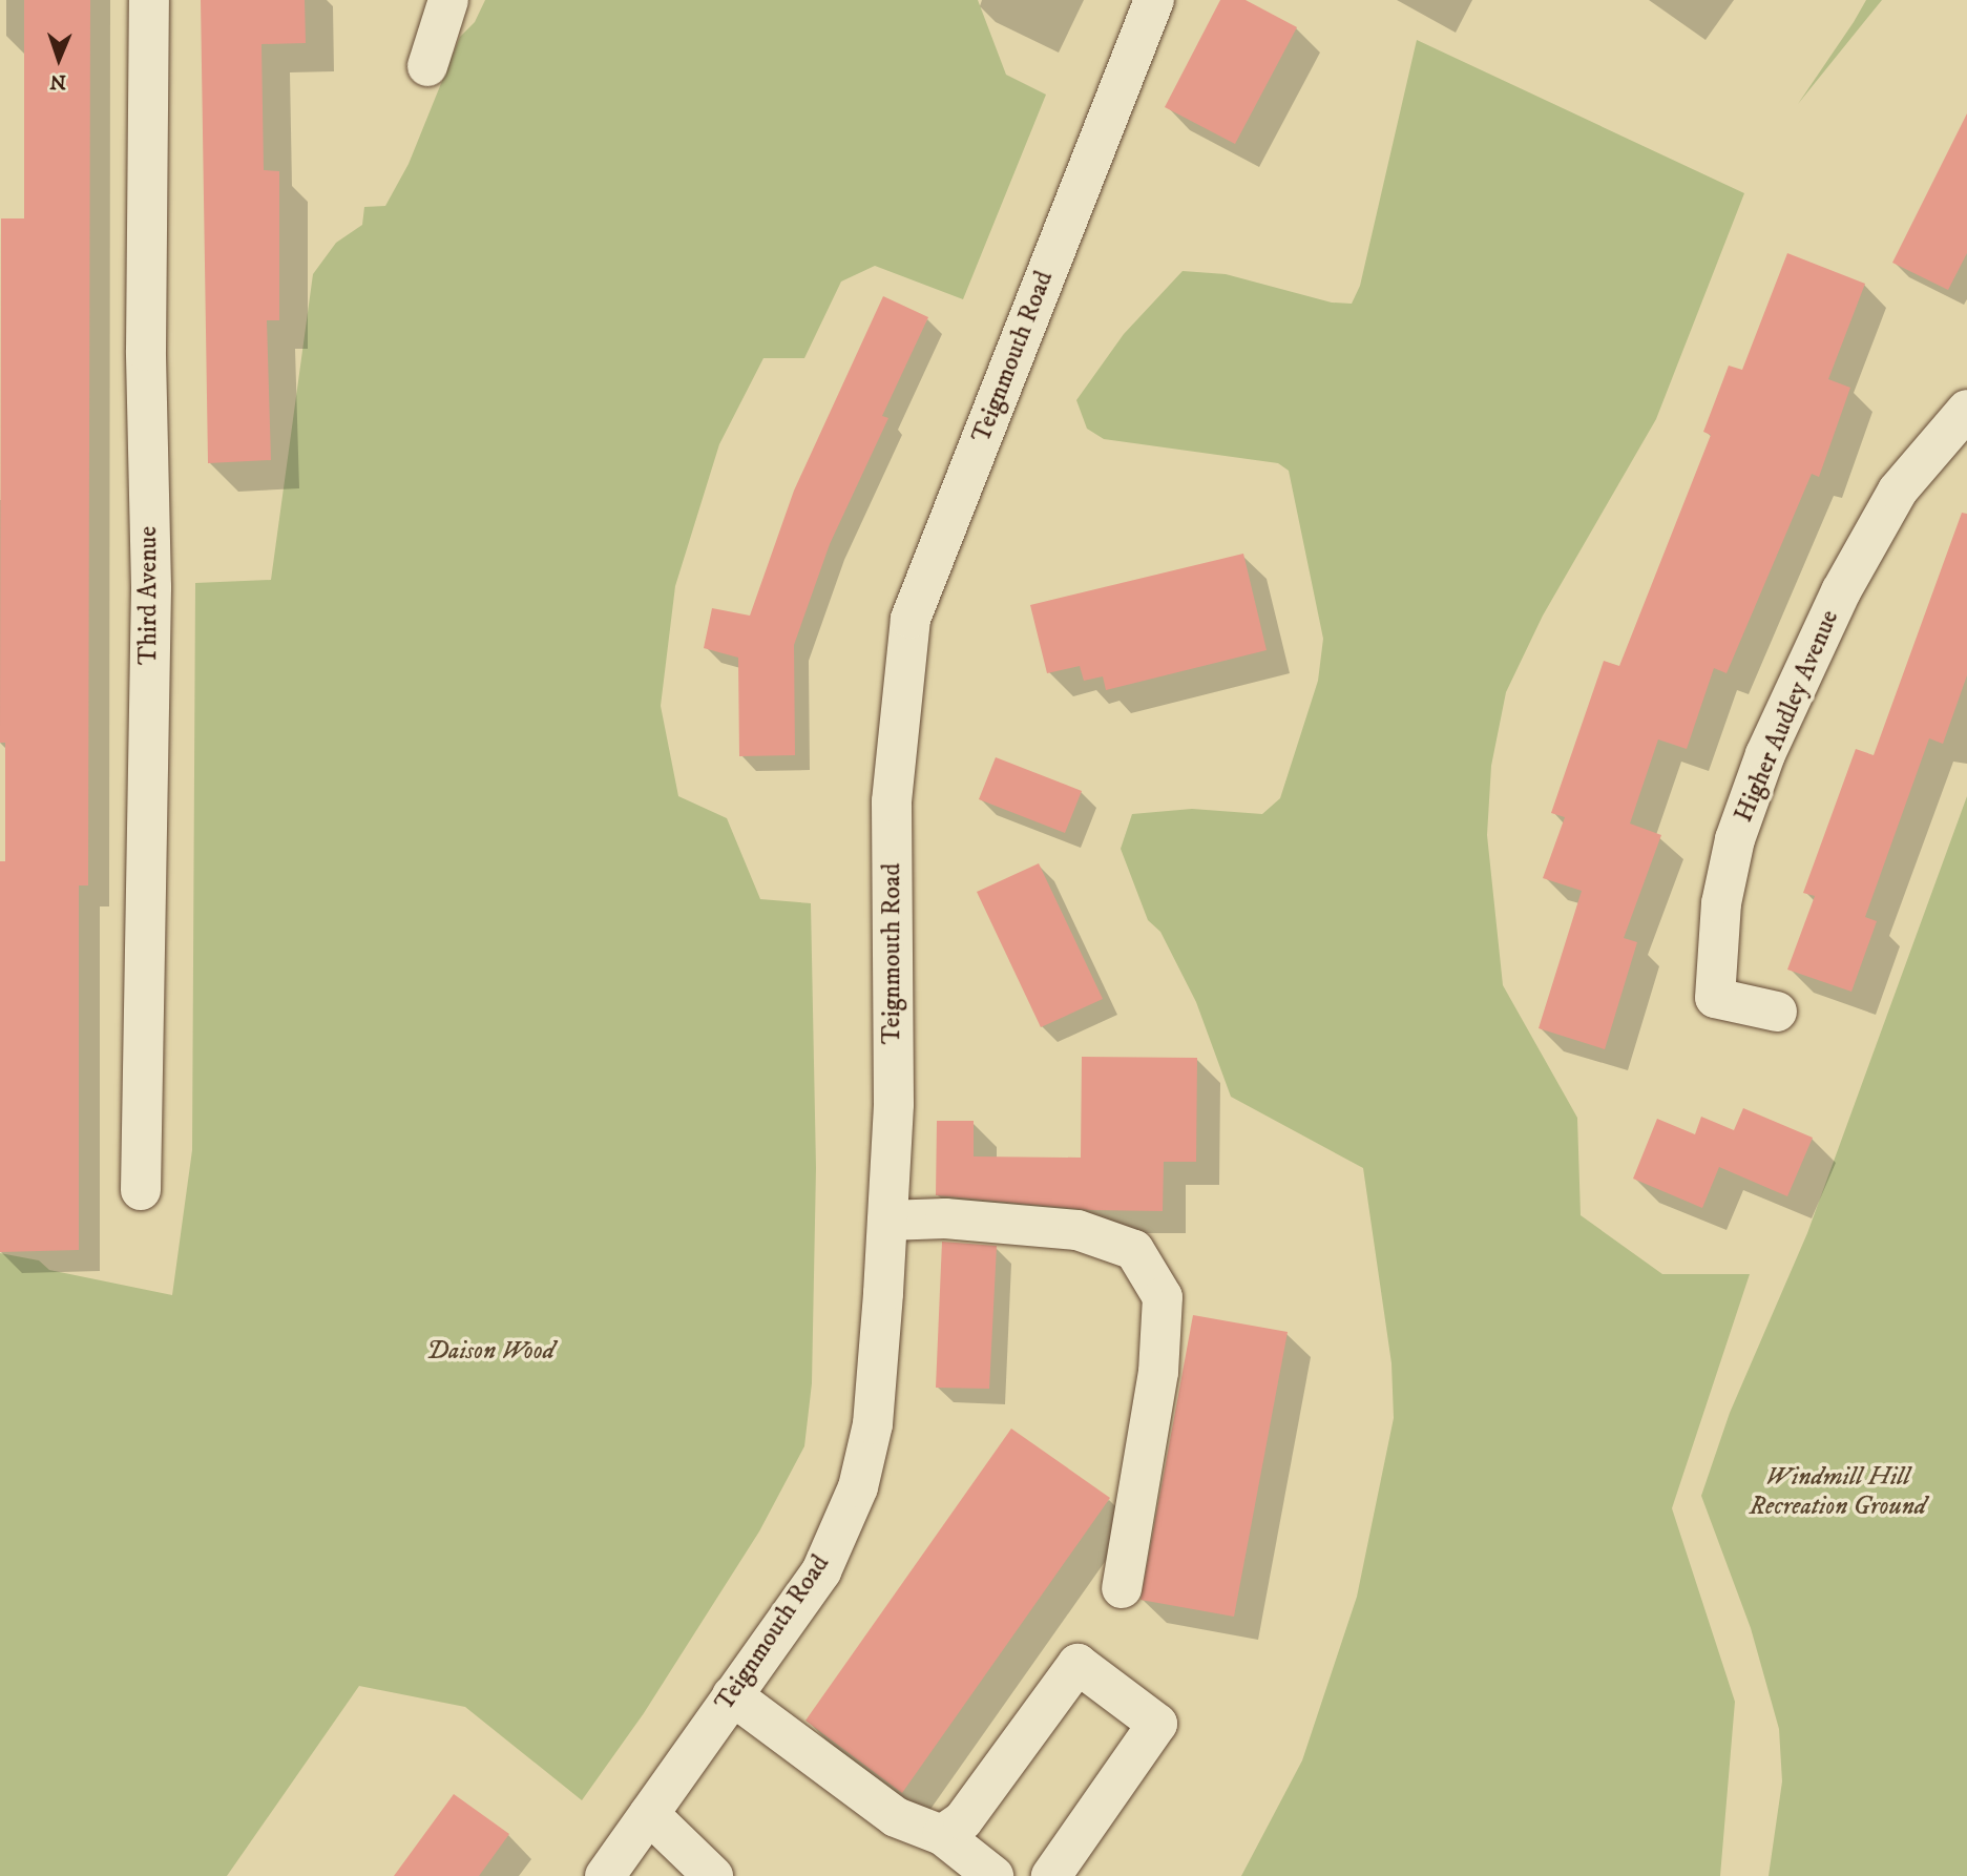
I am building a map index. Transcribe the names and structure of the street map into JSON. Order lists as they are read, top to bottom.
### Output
{
  "streets": {
    "street": ["Teignmouth Road", "Third Avenue", "Higher Audley Avenue"]
  },
  "parks": ["Daison Wood", "Windmill Hill Recreation Ground"],
  "north": "bottom"
}
